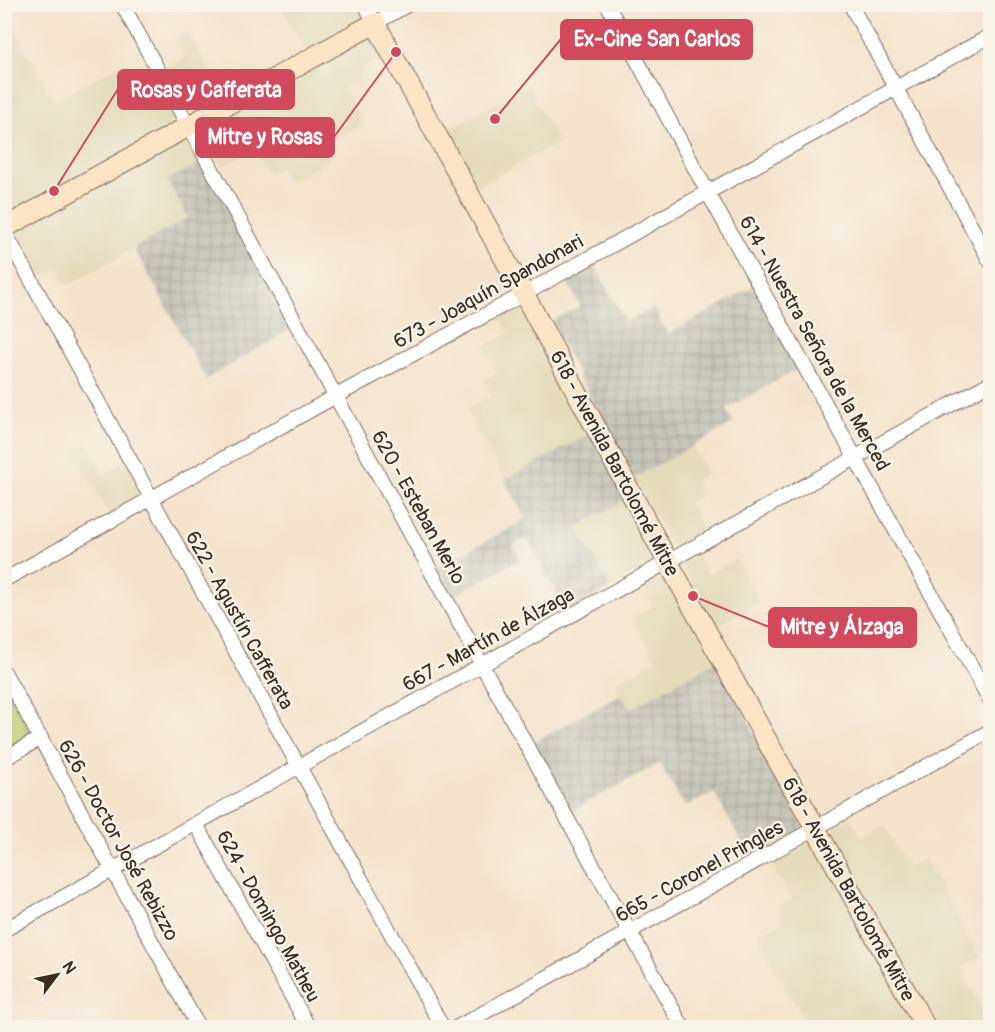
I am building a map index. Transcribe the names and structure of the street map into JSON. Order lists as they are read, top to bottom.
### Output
{
  "streets": {
    "main road": ["618 - Avenida Bartolomé Mitre"],
    "street": [
      "673 - Joaquín Spandonari",
      "614 - Nuestra Señora de la Merced",
      "620 - Esteban Merlo",
      "622 - Agustín Cafferata",
      "667 - Martín de Álzaga",
      "626 - Doctor José Rebizzo",
      "665 - Coronel Pringles",
      "624 - Domingo Matheu"
    ]
  },
  "crossings": [
    ["673 - Joaquín Spandonari", "614 - Nuestra Señora de la Merced"],
    ["673 - Joaquín Spandonari", "618 - Avenida Bartolomé Mitre"],
    ["673 - Joaquín Spandonari", "620 - Esteban Merlo"],
    ["673 - Joaquín Spandonari", "622 - Agustín Cafferata"],
    ["614 - Nuestra Señora de la Merced", "667 - Martín de Álzaga"],
    ["618 - Avenida Bartolomé Mitre", "667 - Martín de Álzaga"],
    ["618 - Avenida Bartolomé Mitre", "665 - Coronel Pringles"],
    ["620 - Esteban Merlo", "667 - Martín de Álzaga"],
    ["620 - Esteban Merlo", "665 - Coronel Pringles"],
    ["622 - Agustín Cafferata", "667 - Martín de Álzaga"],
    ["667 - Martín de Álzaga", "626 - Doctor José Rebizzo"],
    ["667 - Martín de Álzaga", "624 - Domingo Matheu"]
  ],
  "places": [
    "Mitre y Rosas",
    "Ex-Cine San Carlos",
    "Rosas y Cafferata",
    "Mitre y Álzaga"
  ],
  "north": "top right"
}
